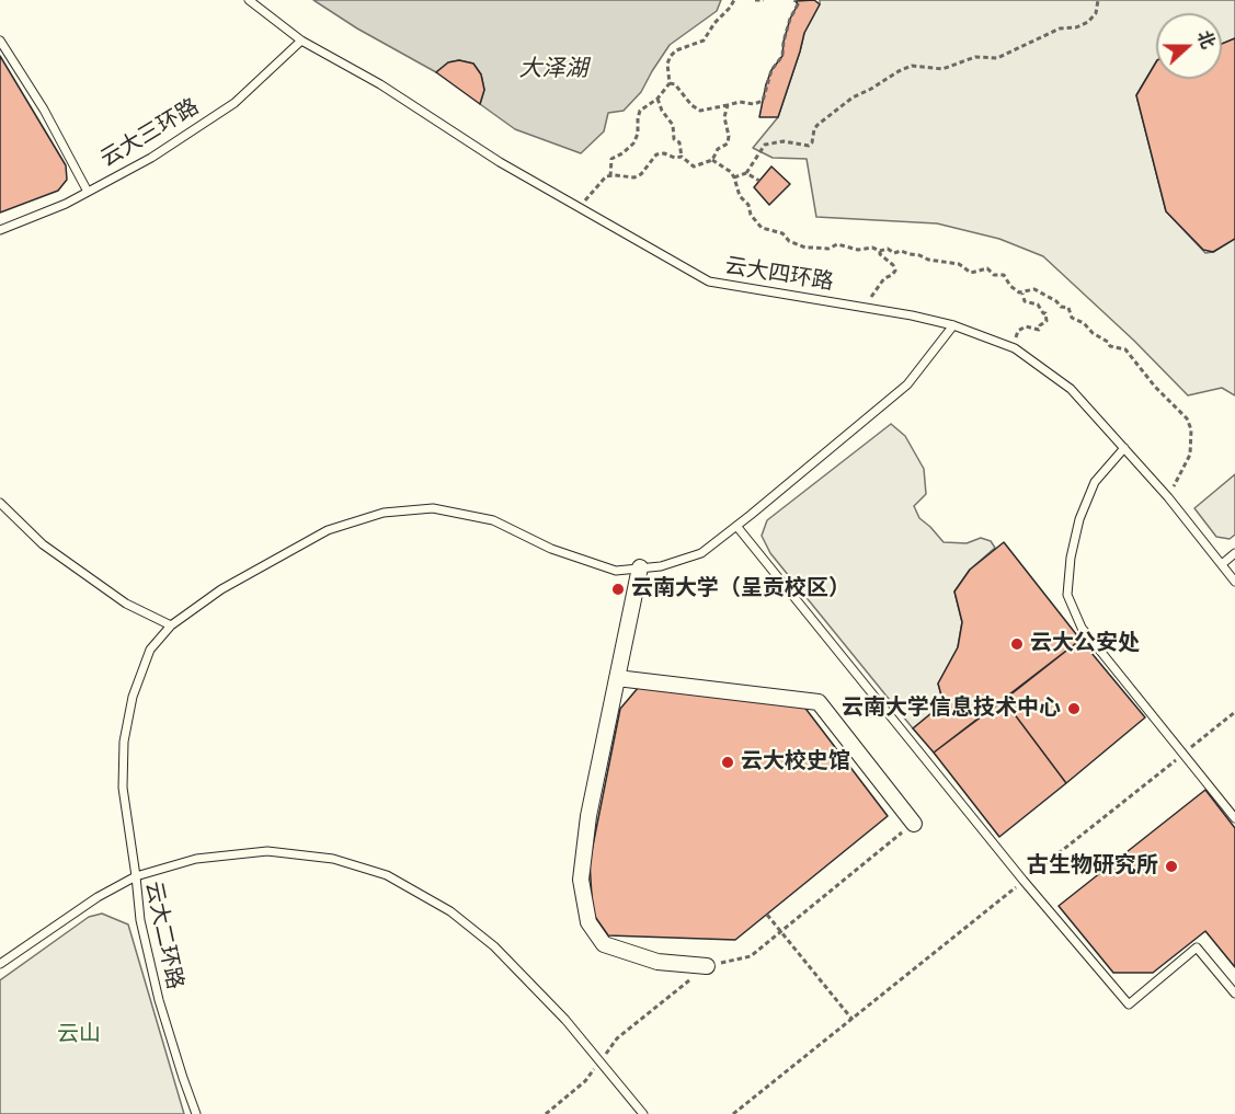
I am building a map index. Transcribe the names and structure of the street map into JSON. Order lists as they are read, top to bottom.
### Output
{
  "streets": {
    "lane": ["云大三环路", "云大四环路", "云大二环路"]
  },
  "crossings": [
    ["云大三环路", "云大四环路"]
  ],
  "water": ["大泽湖"],
  "parks": ["云山"],
  "places": [
    "云南大学（呈贡校区）",
    "云大公安处",
    "云南大学信息技术中心",
    "云大校史馆",
    "古生物研究所"
  ],
  "north": "right"
}
